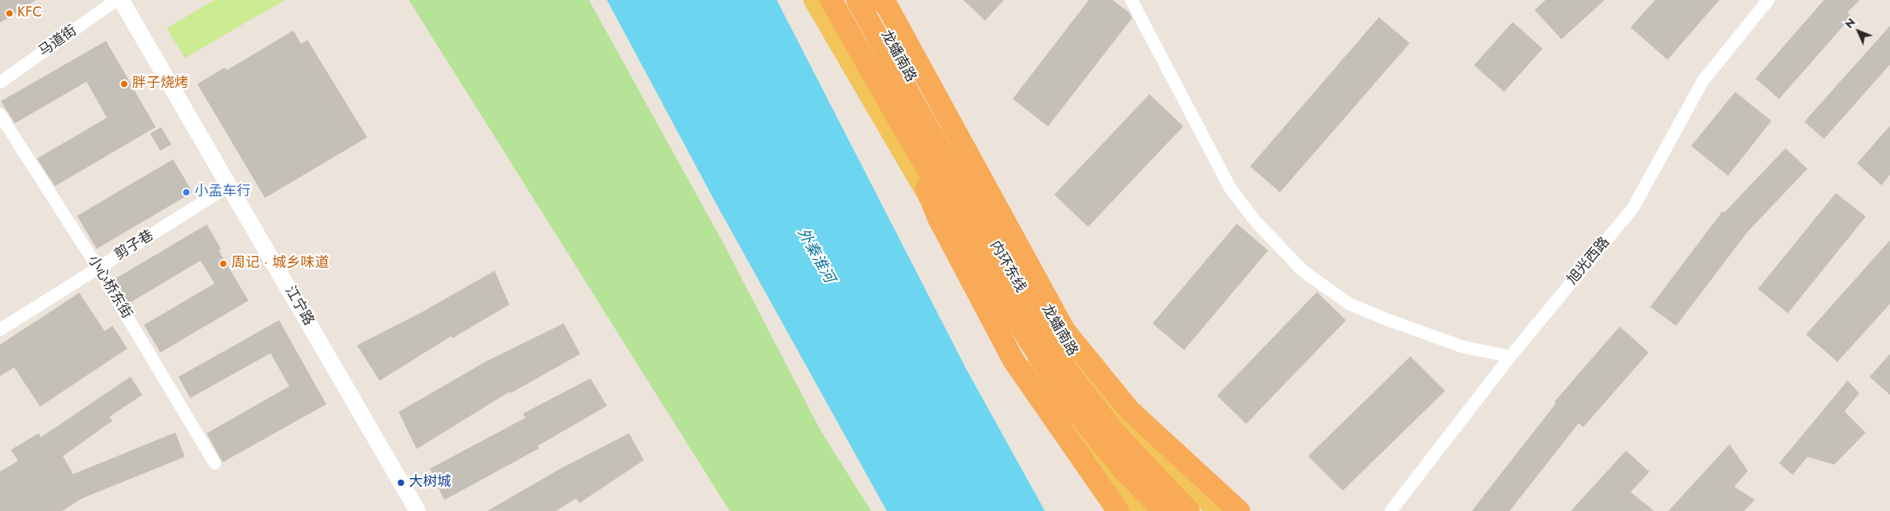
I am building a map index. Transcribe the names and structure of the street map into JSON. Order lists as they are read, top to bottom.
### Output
{
  "streets": {
    "highway": ["内环东线"],
    "main road": ["龙蟠南路"],
    "street": [
      "马道街",
      "剪子巷",
      "旭光西路",
      "小心桥东街",
      "江宁路"
    ]
  },
  "crossings": [
    ["剪子巷", "小心桥东街"],
    ["剪子巷", "江宁路"]
  ],
  "water": ["外秦淮河"],
  "places": [
    "KFC",
    "胖子烧烤",
    "小孟车行",
    "周记 · 城乡味道",
    "大树城"
  ],
  "north": "top left"
}
